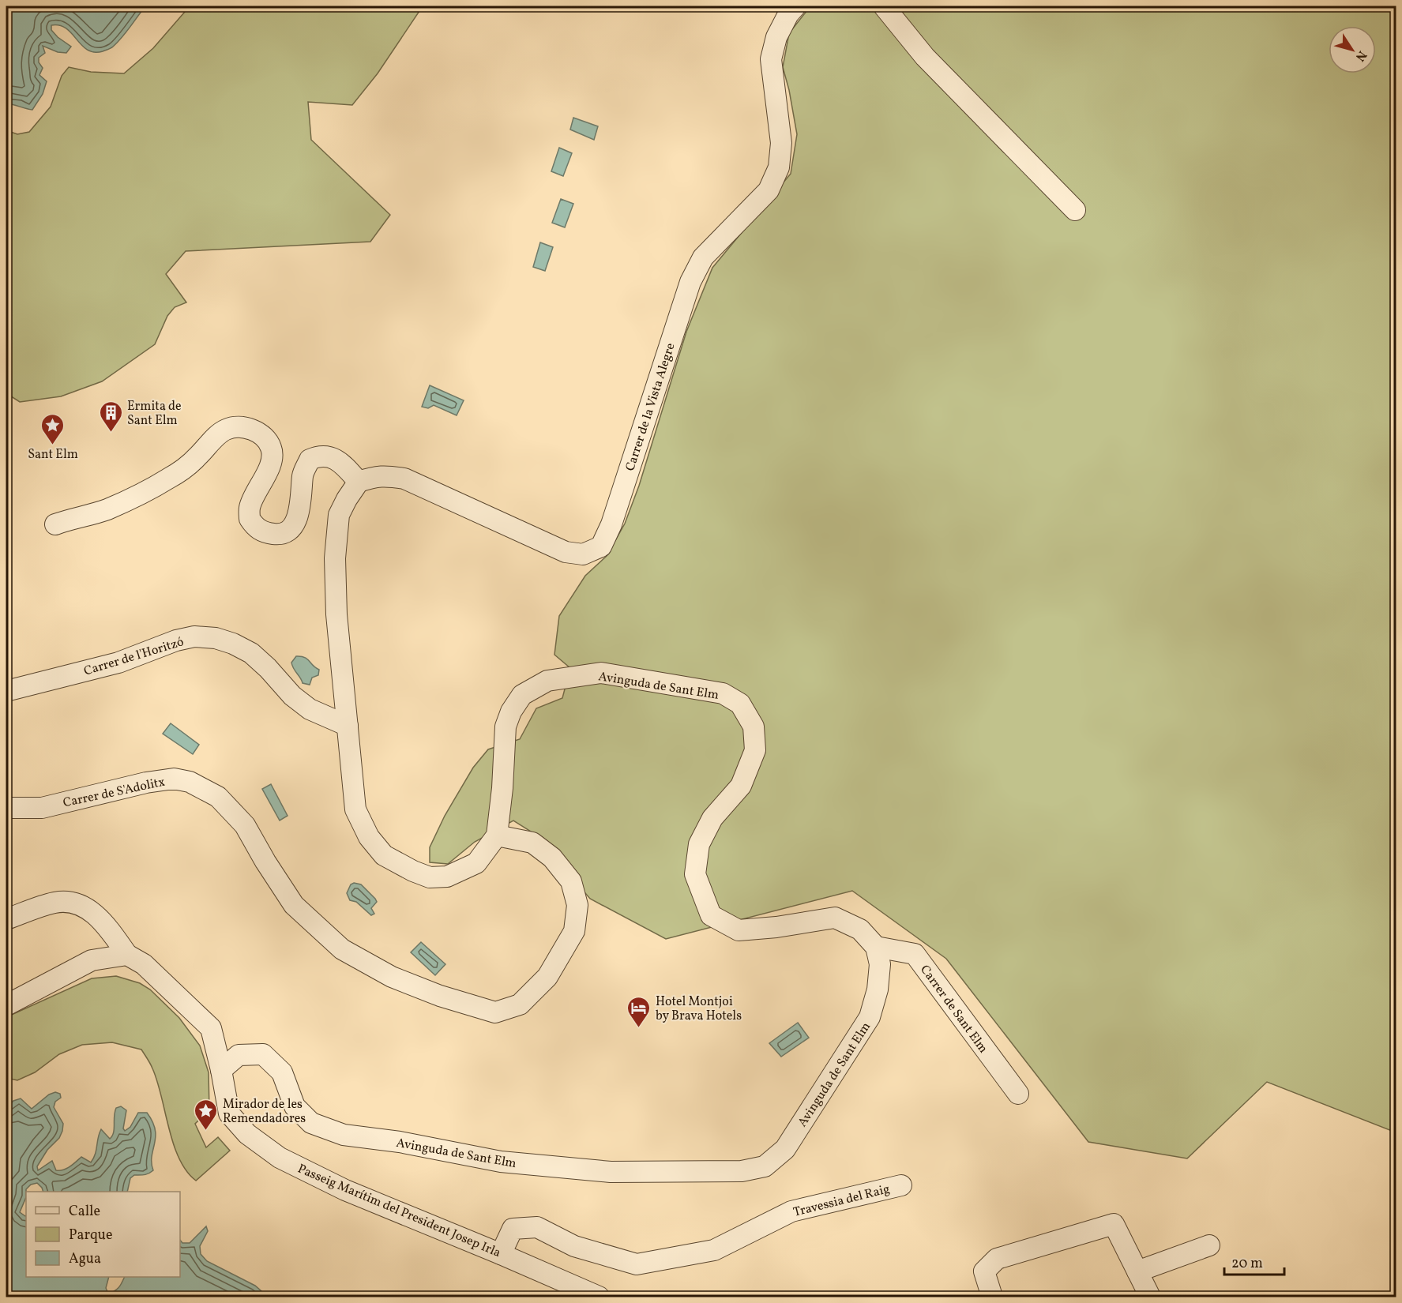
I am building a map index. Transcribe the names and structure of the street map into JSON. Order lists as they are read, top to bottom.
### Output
{
  "streets": {
    "street": [
      "Carrer de la Vista Alegre",
      "Carrer de l'Horitzó",
      "Avinguda de Sant Elm",
      "Carrer de S'Adolitx",
      "Carrer de Sant Elm",
      "Travessia del Raig",
      "Passeig Marítim del President Josep Irla"
    ]
  },
  "crossings": [
    ["Avinguda de Sant Elm", "Carrer de S'Adolitx"],
    ["Avinguda de Sant Elm", "Carrer de Sant Elm"],
    ["Avinguda de Sant Elm", "Passeig Marítim del President Josep Irla"],
    ["Travessia del Raig", "Passeig Marítim del President Josep Irla"]
  ],
  "places": {
    "building": ["Ermita de Sant Elm"],
    "place": ["Sant Elm", "Mirador de les Remendadores"],
    "hotel": ["Hotel Montjoi by Brava Hotels"]
  },
  "legend": ["Calle", "Parque", "Agua"],
  "scale_bar": "20 m",
  "north": "bottom right"
}
